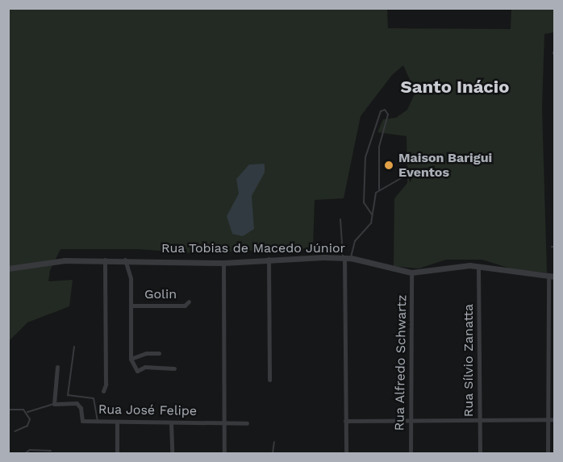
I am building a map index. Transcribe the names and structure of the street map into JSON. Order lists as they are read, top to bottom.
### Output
{
  "streets": {
    "street": [
      "Rua Tobias de Macedo Júnior",
      "Golin",
      "Rua Sílvio Zanatta",
      "Rua Alfredo Schwartz",
      "Rua José Felipe"
    ]
  },
  "crossings": [
    ["Rua Tobias de Macedo Júnior", "Rua Sílvio Zanatta"],
    ["Rua Tobias de Macedo Júnior", "Rua Alfredo Schwartz"]
  ],
  "districts": ["Santo Inácio"],
  "places": ["Maison Barigui Eventos"]
}
